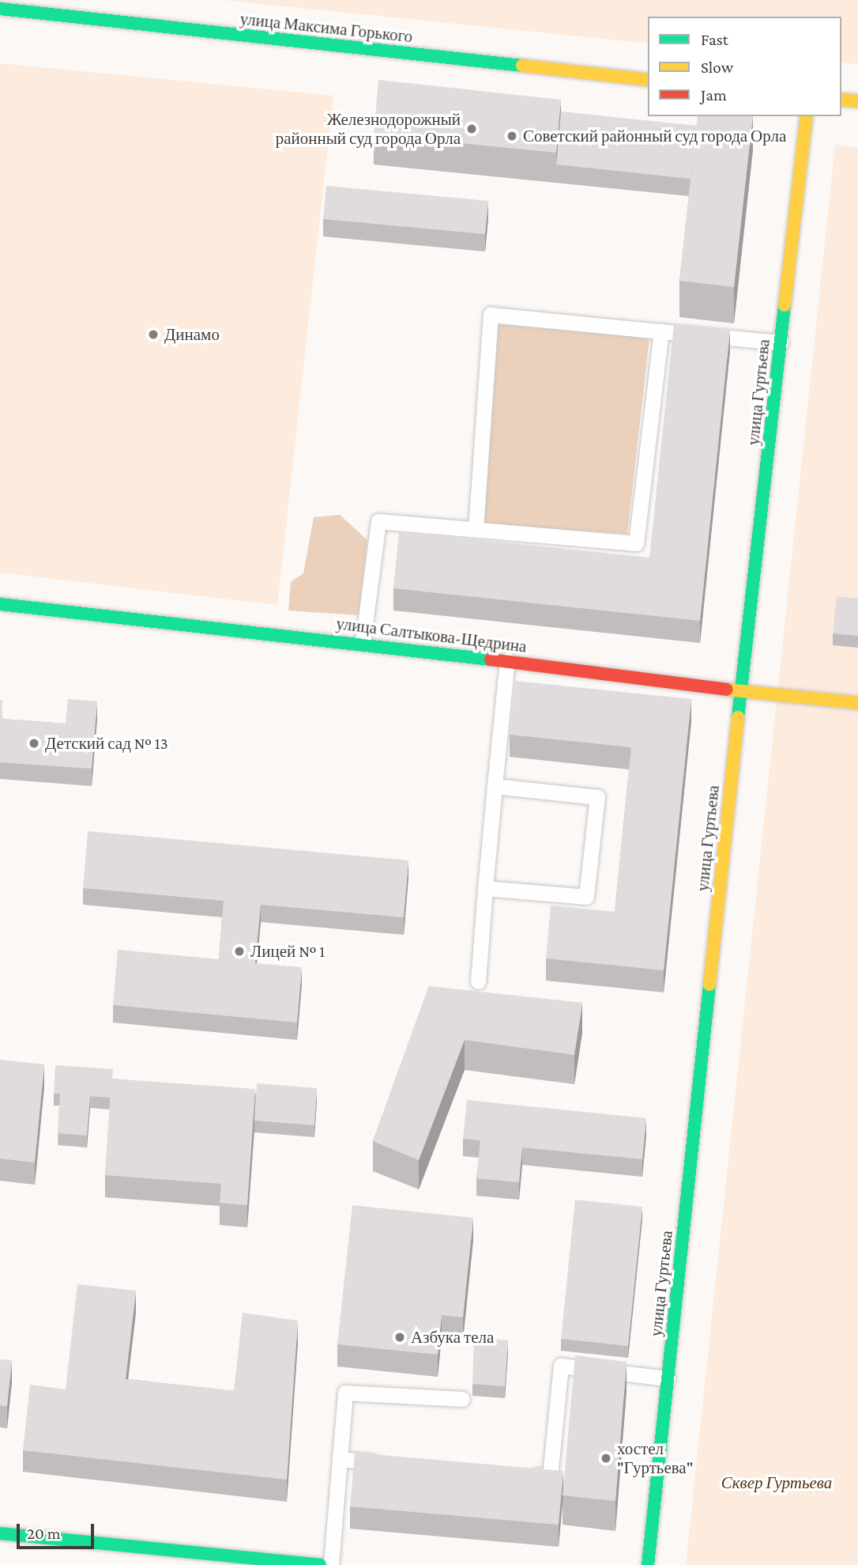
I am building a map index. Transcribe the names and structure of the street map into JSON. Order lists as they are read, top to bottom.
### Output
{
  "streets": {
    "street": ["улица Максима Горького", "улица Гуртьева", "улица Салтыкова-Щедрина"]
  },
  "crossings": [
    ["улица Гуртьева", "улица Салтыкова-Щедрина"]
  ],
  "parks": ["Сквер Гуртьева"],
  "places": [
    "Железнодорожный районный суд города Орла",
    "Советский районный суд города Орла",
    "Динамо",
    "Детский сад № 13",
    "Лицей № 1",
    "Азбука тела",
    "хостел \"Гуртьева\""
  ],
  "legend": ["Fast", "Slow", "Jam"],
  "scale_bar": "20 m"
}
